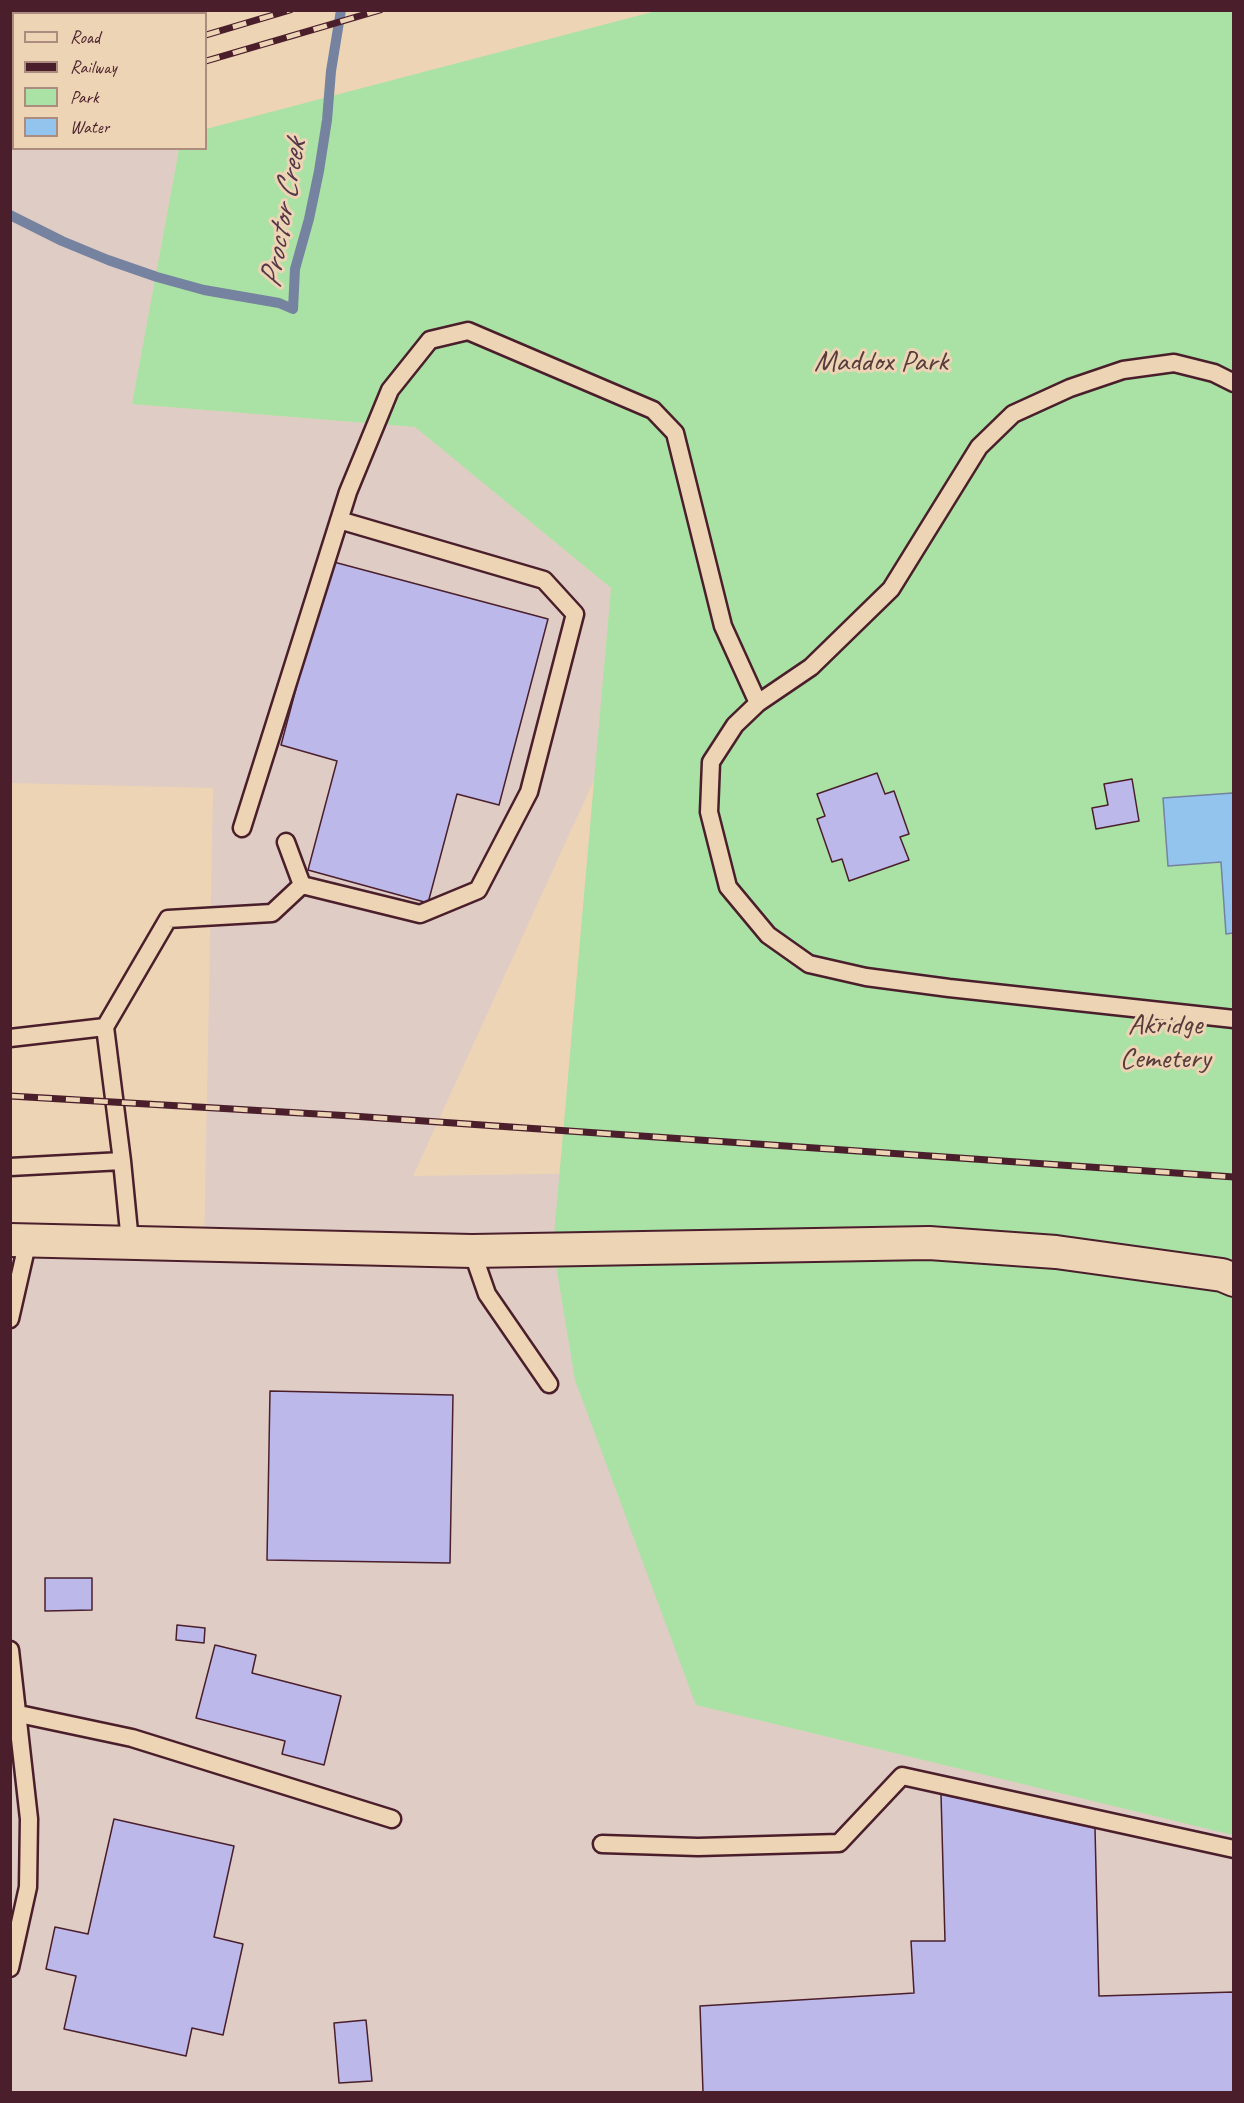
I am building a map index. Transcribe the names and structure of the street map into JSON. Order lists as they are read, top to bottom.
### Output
{
  "water": ["Proctor Creek"],
  "parks": ["Maddox Park", "Akridge Cemetery"],
  "legend": [
    "Road",
    "Railway",
    "Park",
    "Water"
  ]
}
